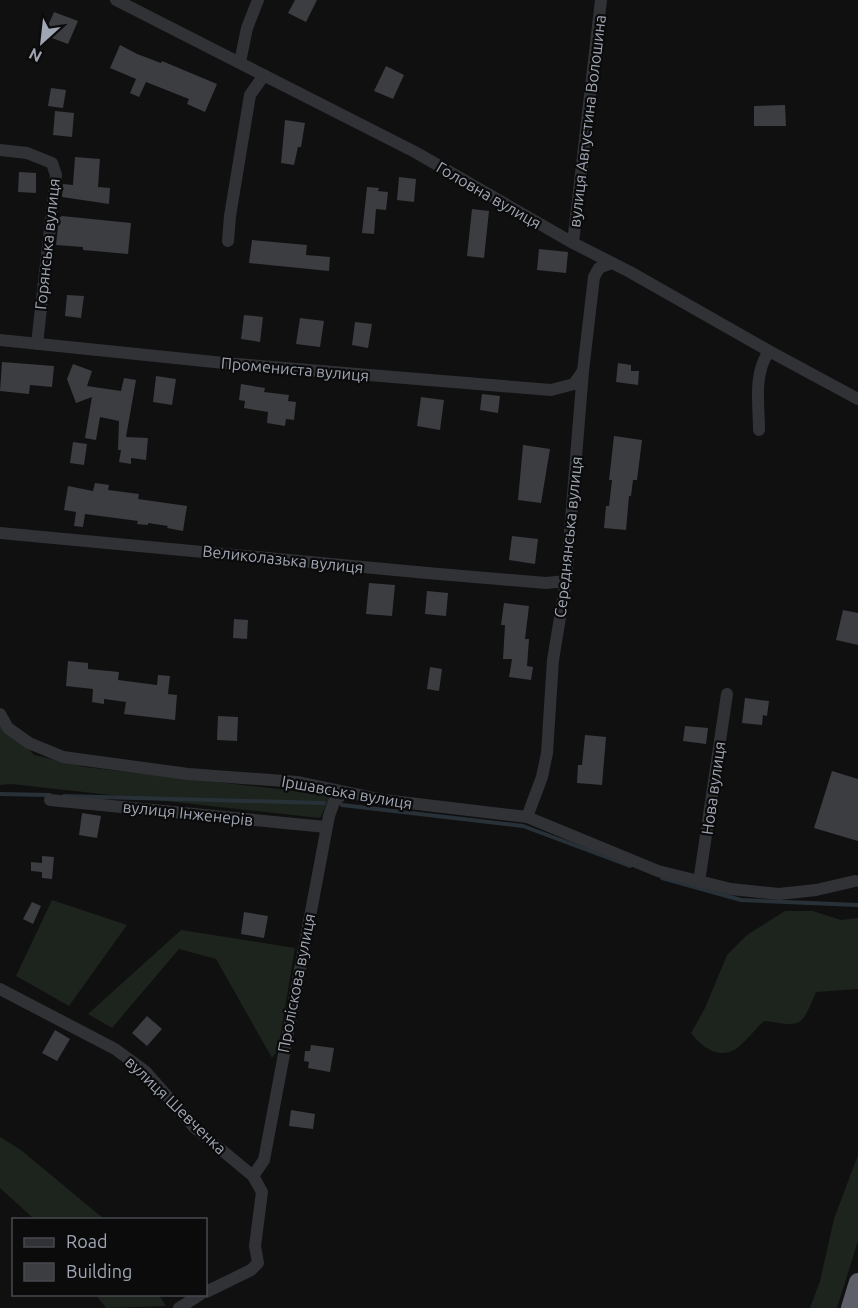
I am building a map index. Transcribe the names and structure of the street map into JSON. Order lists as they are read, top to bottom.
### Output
{
  "streets": {
    "street": [
      "вулиця Августина Волошина",
      "Головна вулиця",
      "Горянська вулиця",
      "Промениста вулиця",
      "Середнянська вулиця",
      "Великолазька вулиця",
      "Нова вулиця",
      "Іршавська вулиця",
      "вулиця Інженерів",
      "Проліскова вулиця",
      "вулиця Шевченка"
    ]
  },
  "crossings": [
    ["вулиця Августина Волошина", "Головна вулиця"],
    ["Головна вулиця", "Середнянська вулиця"],
    ["Горянська вулиця", "Промениста вулиця"],
    ["Промениста вулиця", "Середнянська вулиця"],
    ["Середнянська вулиця", "Великолазька вулиця"],
    ["Середнянська вулиця", "Іршавська вулиця"],
    ["Нова вулиця", "Іршавська вулиця"],
    ["Іршавська вулиця", "Проліскова вулиця"],
    ["вулиця Інженерів", "Проліскова вулиця"],
    ["Проліскова вулиця", "вулиця Шевченка"]
  ],
  "legend": ["Road", "Building"],
  "north": "bottom left"
}
